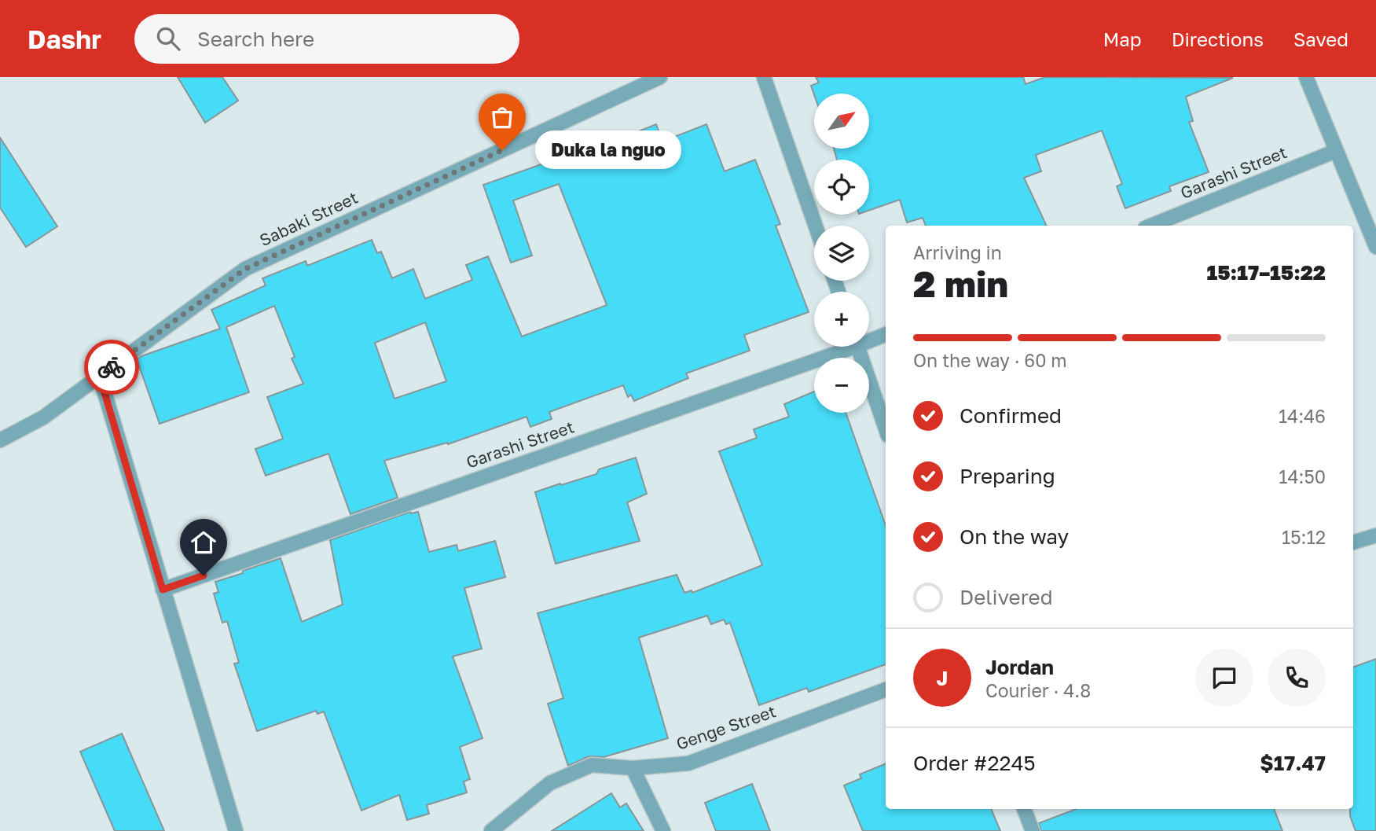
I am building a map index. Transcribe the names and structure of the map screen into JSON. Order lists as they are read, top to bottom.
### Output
{
  "streets": {
    "street": ["Garashi Street", "Sabaki Street", "Genge Street"]
  },
  "places": ["Duka la nguo"],
  "north": "top right",
  "page": {
    "header": "Dashr",
    "search": "Search here",
    "nav": ["Map", "Directions", "Saved"],
    "map_buttons": ["+", "−"],
    "bubble": "Duka la nguo",
    "heading": ["2 min", "Arriving in", "15:17–15:22"],
    "panel": [
      "Jordan",
      "Courier · 4.8",
      "Order #2245",
      "$17.47"
    ],
    "bar": "On the way · 60 m",
    "list": [
      ["Confirmed", "14:46"],
      ["Preparing", "14:50"],
      ["On the way", "15:12"],
      "Delivered"
    ],
    "round": "J"
  }
}
